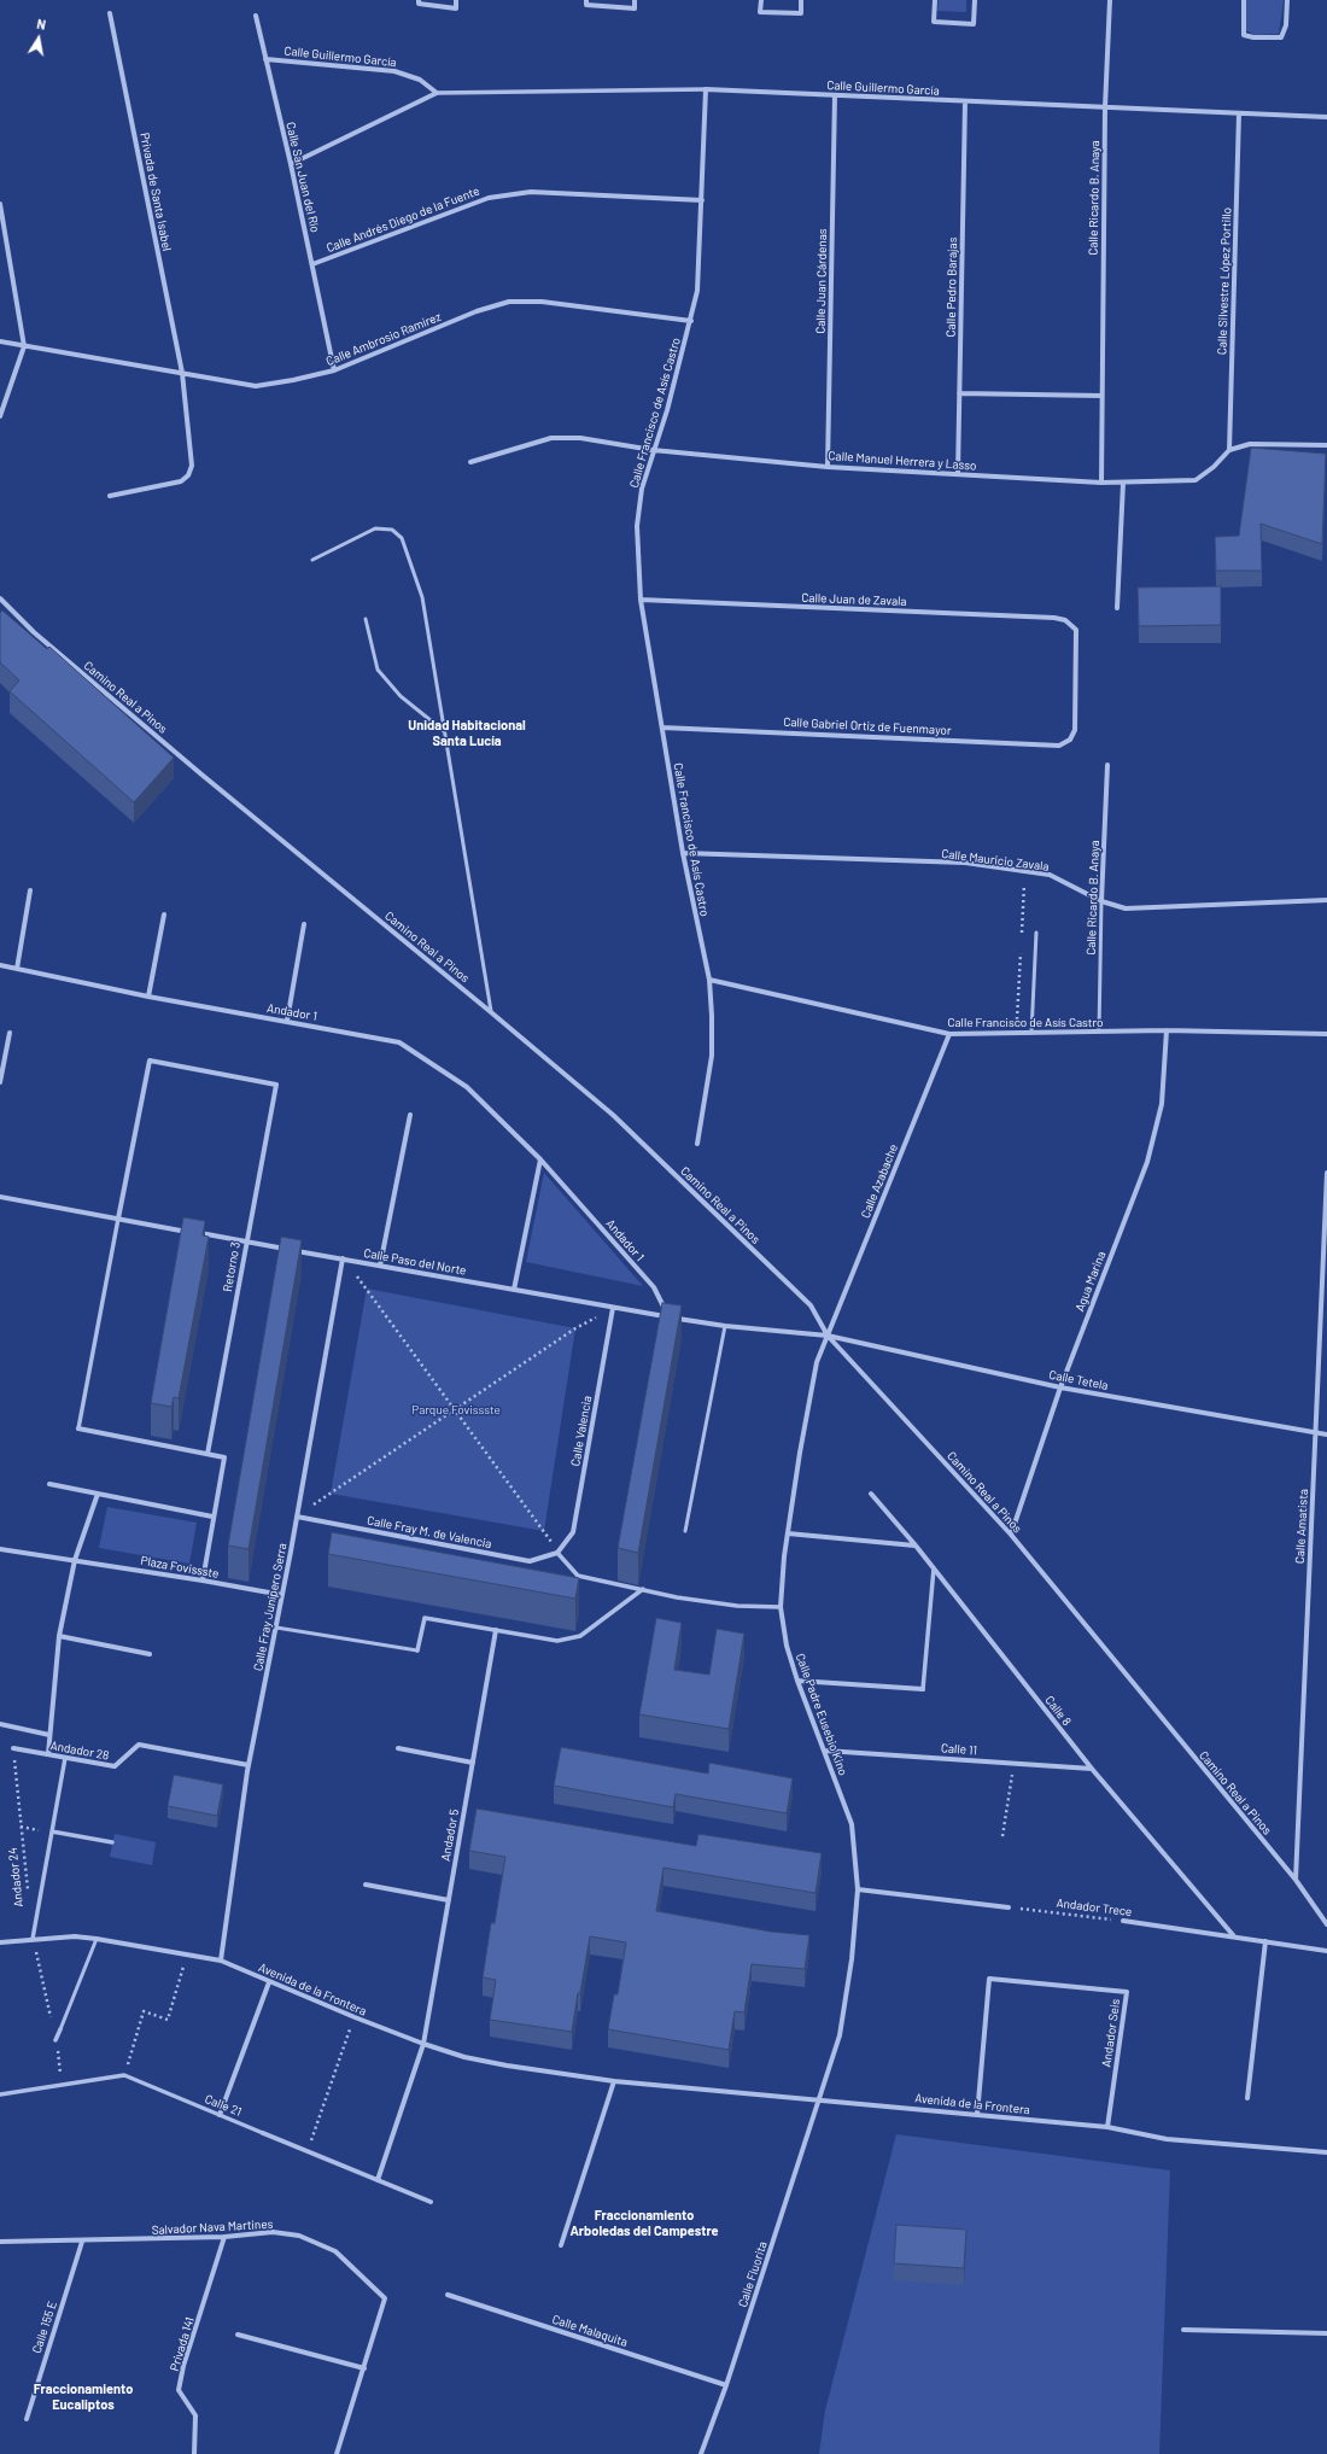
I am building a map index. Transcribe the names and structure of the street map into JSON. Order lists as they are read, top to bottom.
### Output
{
  "streets": {
    "street": [
      "Calle Guillermo García",
      "Calle San Juan del Río",
      "Privada de Santa Isabel",
      "Calle Ricardo B. Anaya",
      "Calle Andrés Diego de la Fuente",
      "Calle Juan Cárdenas",
      "Calle Silvestre López Portillo",
      "Calle Pedro Barajas",
      "Calle Ambrosio Ramírez",
      "Calle Francisco de Asís Castro",
      "Calle Manuel Herrera y Lasso",
      "Calle Juan de Zavala",
      "Camino Real a Pinos",
      "Calle Gabriel Ortiz de Fuenmayor",
      "Calle Mauricio Zavala",
      "Andador 1",
      "Calle Azabache",
      "Calle Paso del Norte",
      "Retorno 3",
      "Agua Marina",
      "Calle Tetela",
      "Calle Valencia",
      "Calle Amatista",
      "Calle Fray M. de Valencia",
      "Plaza Fovissste",
      "Calle Fray Junípero Serra",
      "Calle 8",
      "Calle Padre Eusebio Kino",
      "Calle 11",
      "Andador 28",
      "Andador 5",
      "Andador 24",
      "Andador Trece",
      "Avenida de la Frontera",
      "Andador Seis",
      "Calle 21",
      "Salvador Nava Martines",
      "Calle Fluorita",
      "Calle 155 E",
      "Calle Malaquita",
      "Privada 141"
    ]
  },
  "crossings": [
    ["Calle Guillermo García", "Calle San Juan del Río"],
    ["Calle Guillermo García", "Calle Ricardo B. Anaya"],
    ["Calle Guillermo García", "Calle Juan Cárdenas"],
    ["Calle Guillermo García", "Calle Silvestre López Portillo"],
    ["Calle Guillermo García", "Calle Pedro Barajas"],
    ["Calle Guillermo García", "Calle Francisco de Asís Castro"],
    ["Calle San Juan del Río", "Calle Andrés Diego de la Fuente"],
    ["Calle San Juan del Río", "Calle Ambrosio Ramírez"],
    ["Privada de Santa Isabel", "Calle Ambrosio Ramírez"],
    ["Calle Ricardo B. Anaya", "Calle Francisco de Asís Castro"],
    ["Calle Ricardo B. Anaya", "Calle Manuel Herrera y Lasso"],
    ["Calle Ricardo B. Anaya", "Calle Mauricio Zavala"],
    ["Calle Andrés Diego de la Fuente", "Calle Francisco de Asís Castro"],
    ["Calle Juan Cárdenas", "Calle Manuel Herrera y Lasso"],
    ["Calle Silvestre López Portillo", "Calle Manuel Herrera y Lasso"],
    ["Calle Pedro Barajas", "Calle Manuel Herrera y Lasso"],
    ["Calle Ambrosio Ramírez", "Calle Francisco de Asís Castro"],
    ["Calle Francisco de Asís Castro", "Calle Manuel Herrera y Lasso"],
    ["Calle Francisco de Asís Castro", "Calle Juan de Zavala"],
    ["Calle Francisco de Asís Castro", "Calle Gabriel Ortiz de Fuenmayor"],
    ["Calle Francisco de Asís Castro", "Calle Mauricio Zavala"],
    ["Calle Francisco de Asís Castro", "Calle Azabache"],
    ["Calle Francisco de Asís Castro", "Agua Marina"],
    ["Calle Juan de Zavala", "Calle Gabriel Ortiz de Fuenmayor"],
    ["Camino Real a Pinos", "Calle Azabache"],
    ["Camino Real a Pinos", "Calle Paso del Norte"],
    ["Camino Real a Pinos", "Agua Marina"],
    ["Camino Real a Pinos", "Calle Tetela"],
    ["Camino Real a Pinos", "Calle Amatista"],
    ["Camino Real a Pinos", "Calle Padre Eusebio Kino"],
    ["Andador 1", "Calle Paso del Norte"],
    ["Calle Azabache", "Calle Paso del Norte"],
    ["Calle Azabache", "Calle Tetela"],
    ["Calle Azabache", "Calle Padre Eusebio Kino"],
    ["Calle Paso del Norte", "Retorno 3"],
    ["Calle Paso del Norte", "Calle Tetela"],
    ["Calle Paso del Norte", "Calle Valencia"],
    ["Calle Paso del Norte", "Calle Fray Junípero Serra"],
    ["Calle Paso del Norte", "Calle Padre Eusebio Kino"],
    ["Agua Marina", "Calle Tetela"],
    ["Calle Tetela", "Calle Amatista"],
    ["Calle Tetela", "Calle Padre Eusebio Kino"],
    ["Calle Valencia", "Calle Fray M. de Valencia"],
    ["Calle Fray M. de Valencia", "Calle Fray Junípero Serra"],
    ["Plaza Fovissste", "Calle Fray Junípero Serra"],
    ["Calle Fray Junípero Serra", "Andador 28"],
    ["Calle Fray Junípero Serra", "Avenida de la Frontera"],
    ["Calle 8", "Calle 11"],
    ["Calle 8", "Andador Trece"],
    ["Calle Padre Eusebio Kino", "Calle 11"],
    ["Calle Padre Eusebio Kino", "Avenida de la Frontera"],
    ["Calle Padre Eusebio Kino", "Calle Fluorita"],
    ["Andador 28", "Andador 24"],
    ["Andador 5", "Avenida de la Frontera"],
    ["Andador 5", "Calle 21"],
    ["Andador 24", "Avenida de la Frontera"],
    ["Avenida de la Frontera", "Andador Seis"],
    ["Avenida de la Frontera", "Calle Fluorita"],
    ["Salvador Nava Martines", "Calle 155 E"],
    ["Salvador Nava Martines", "Privada 141"],
    ["Calle Fluorita", "Calle Malaquita"]
  ],
  "districts": ["Unidad Habitacional Santa Lucía", "Fraccionamiento Arboledas del Campestre", "Fraccionamiento Eucaliptos"],
  "parks": ["Parque Fovissste"],
  "north": "top"
}
